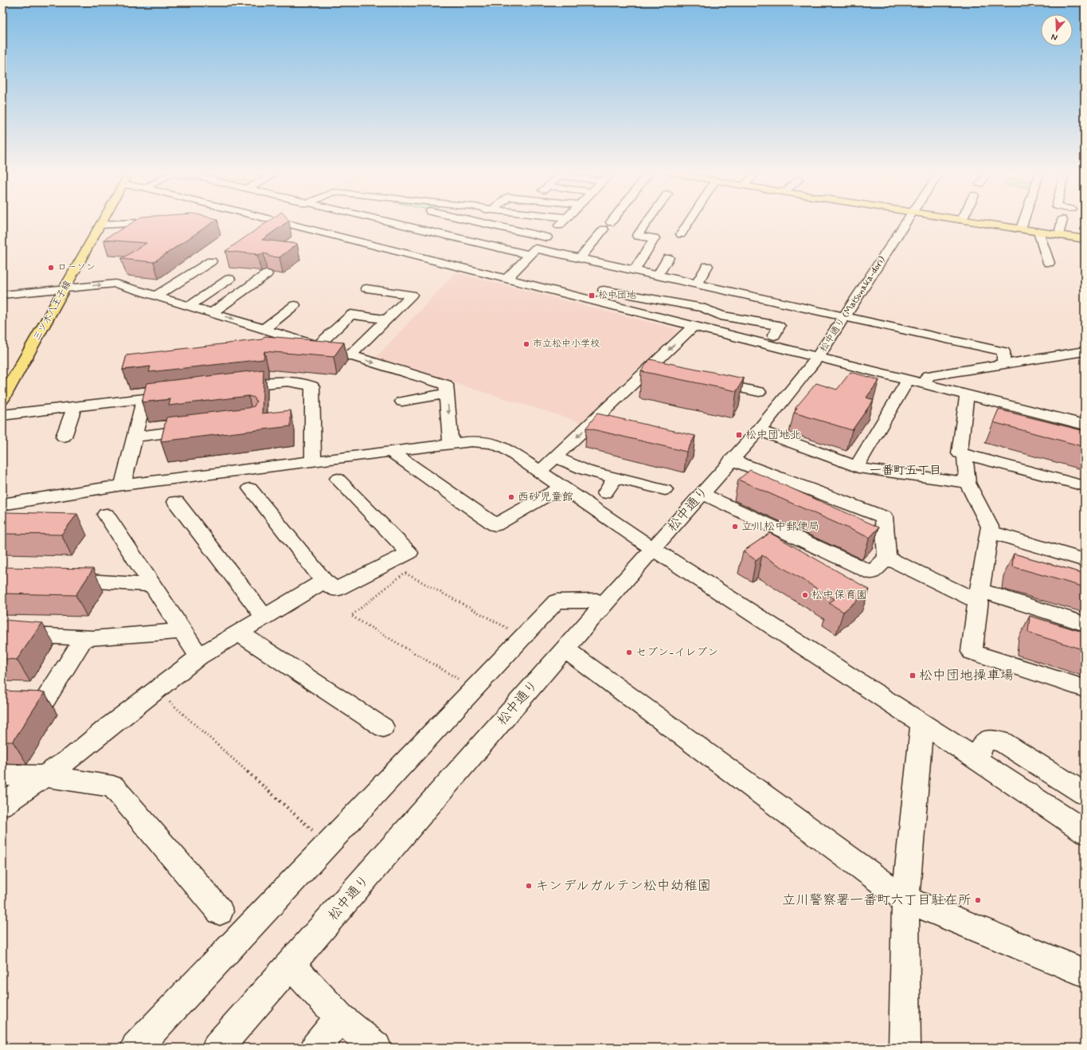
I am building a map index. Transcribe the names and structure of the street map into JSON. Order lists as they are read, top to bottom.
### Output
{
  "streets": {
    "main road": ["三ツ木八王子線"],
    "street": ["松中通り (Matsunaka-dori)", "松中通り"]
  },
  "crossings": [
    ["松中通り (Matsunaka-dori)", "松中通り"]
  ],
  "districts": ["一番町五丁目"],
  "places": {
    "other": [
      "ローソン",
      "市立松中小学校",
      "西砂児童館",
      "立川松中郵便局",
      "松中保育園",
      "セブン-イレブン",
      "キンデルガルテン松中幼稚園",
      "立川警察署一番町六丁目駐在所"
    ],
    "transit": ["松中団地", "松中団地北", "松中団地操車場"]
  },
  "north": "bottom"
}
